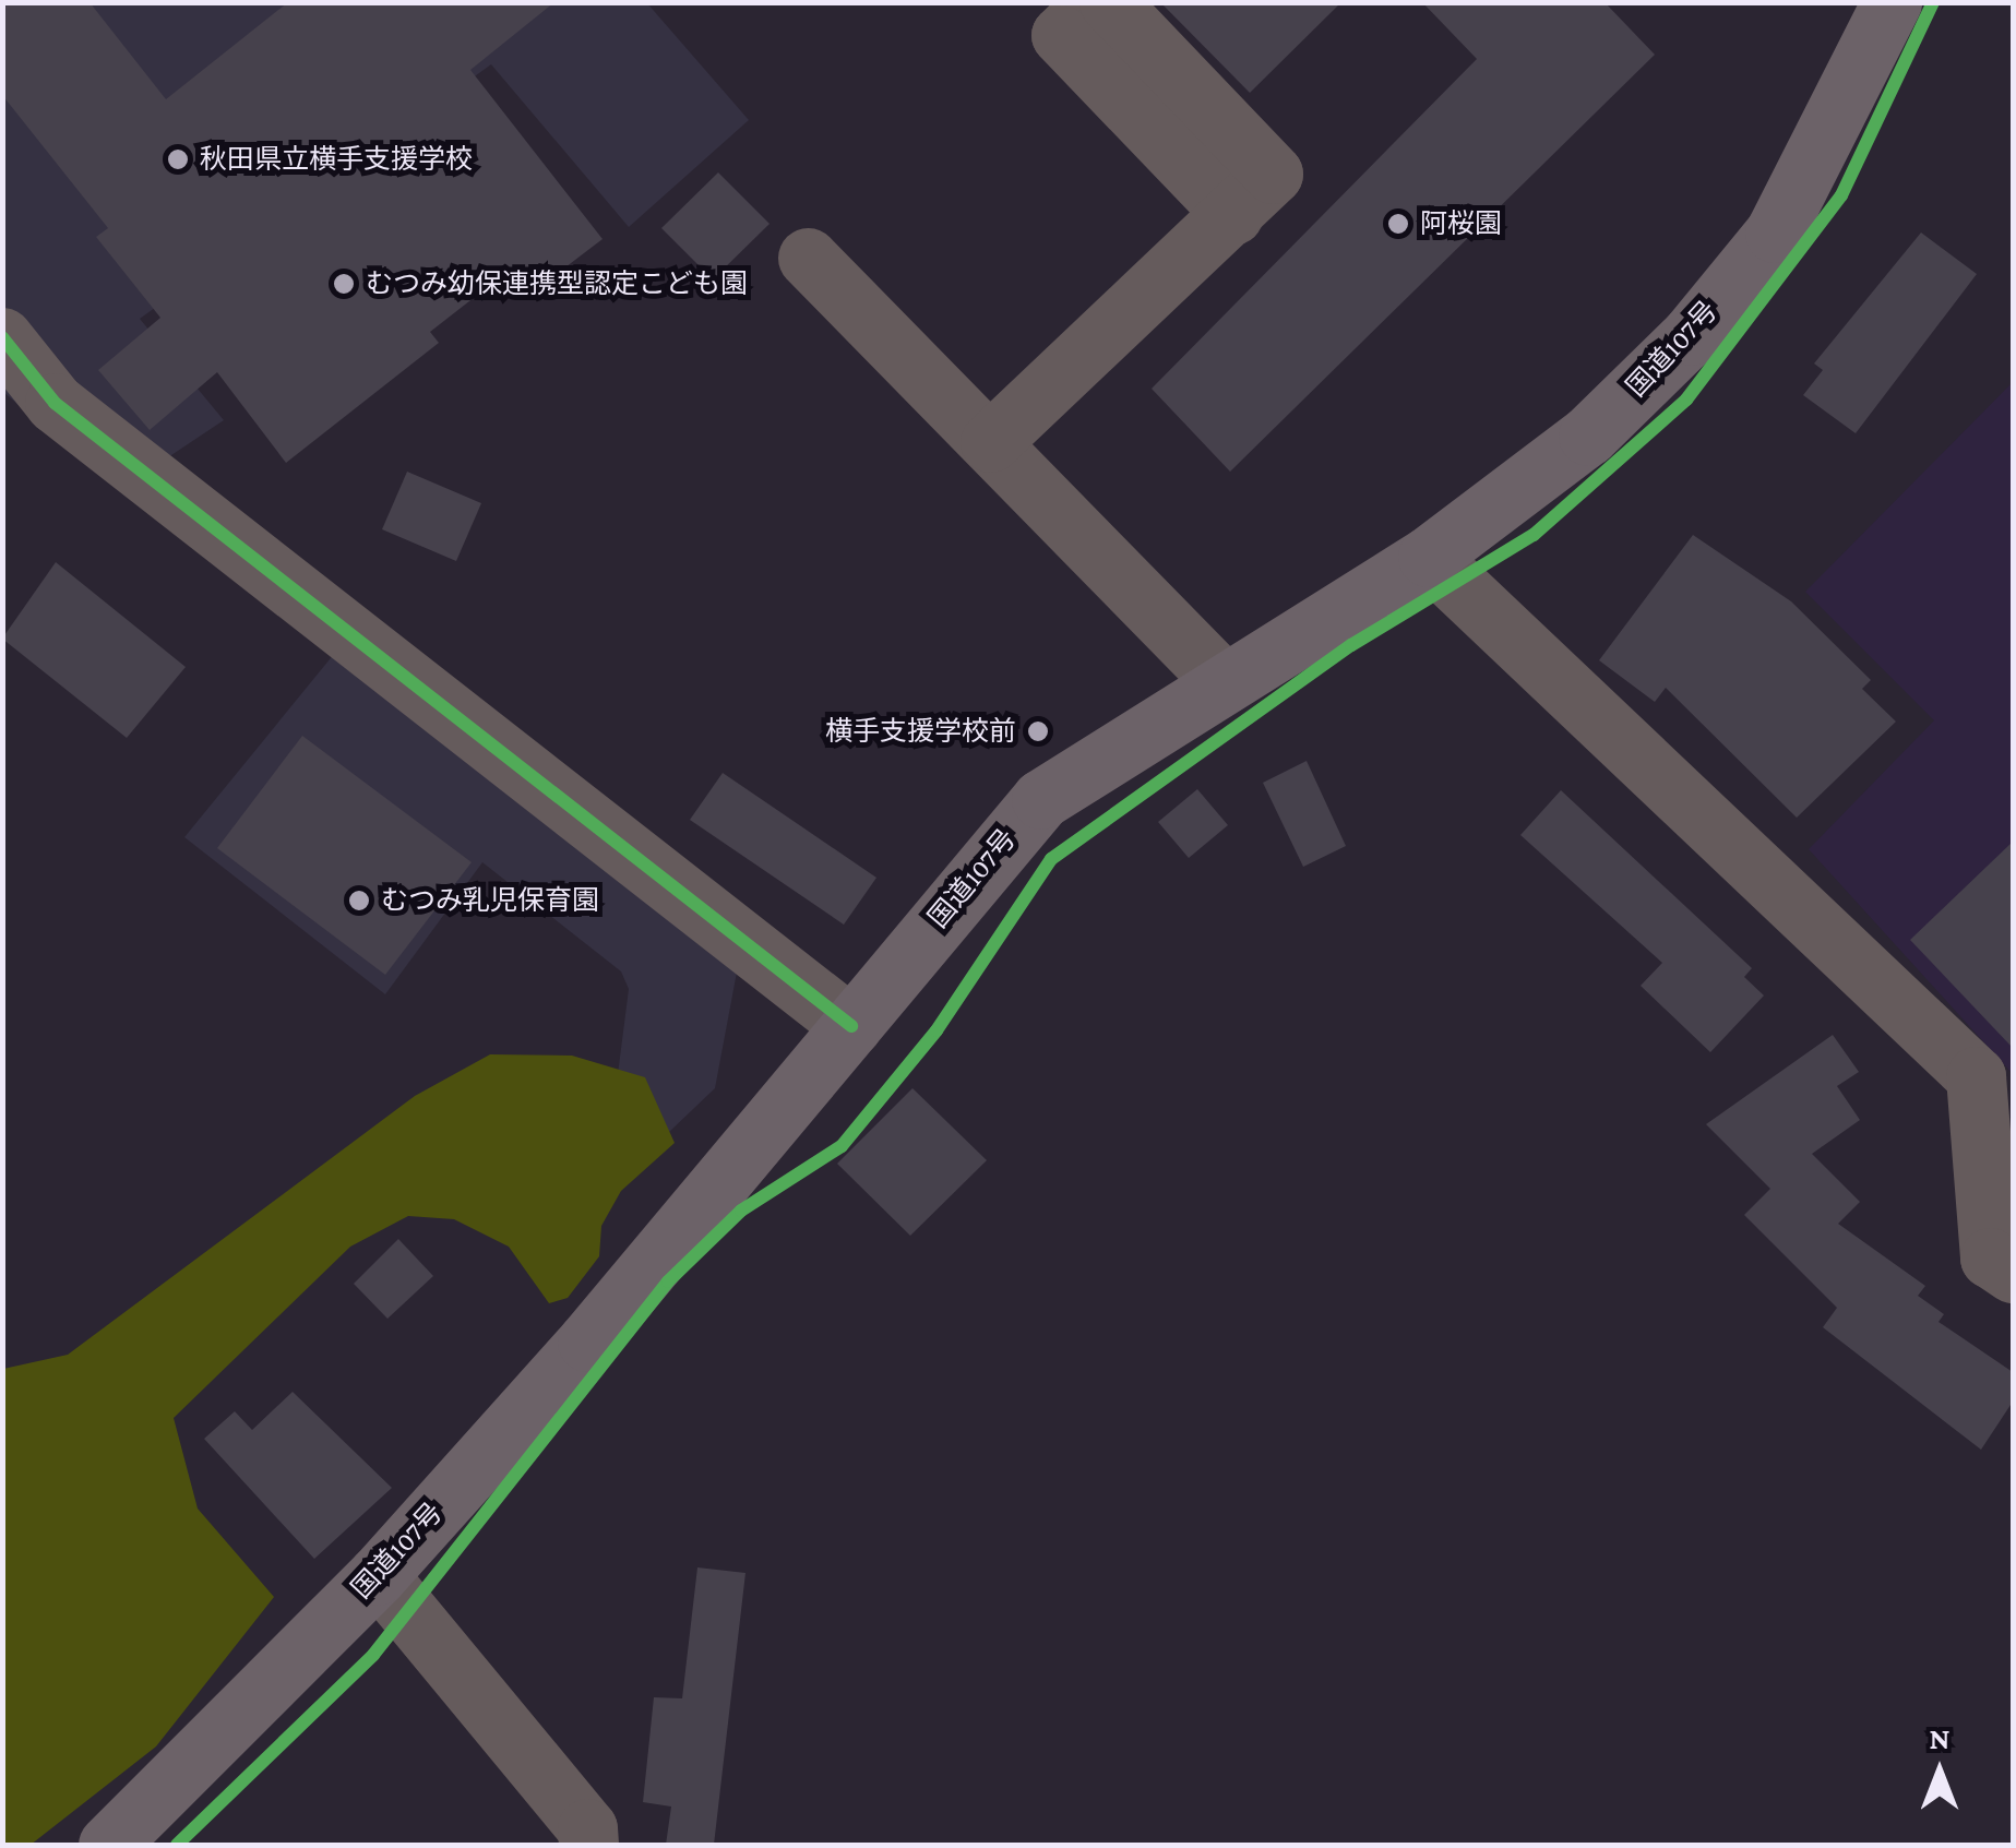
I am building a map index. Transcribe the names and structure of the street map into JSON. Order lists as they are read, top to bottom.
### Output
{
  "streets": {
    "highway": ["国道107号"]
  },
  "places": [
    "秋田県立横手支援学校",
    "阿桜園",
    "むつみ幼保連携型認定こども園",
    "横手支援学校前",
    "むつみ乳児保育園"
  ],
  "north": "top"
}
